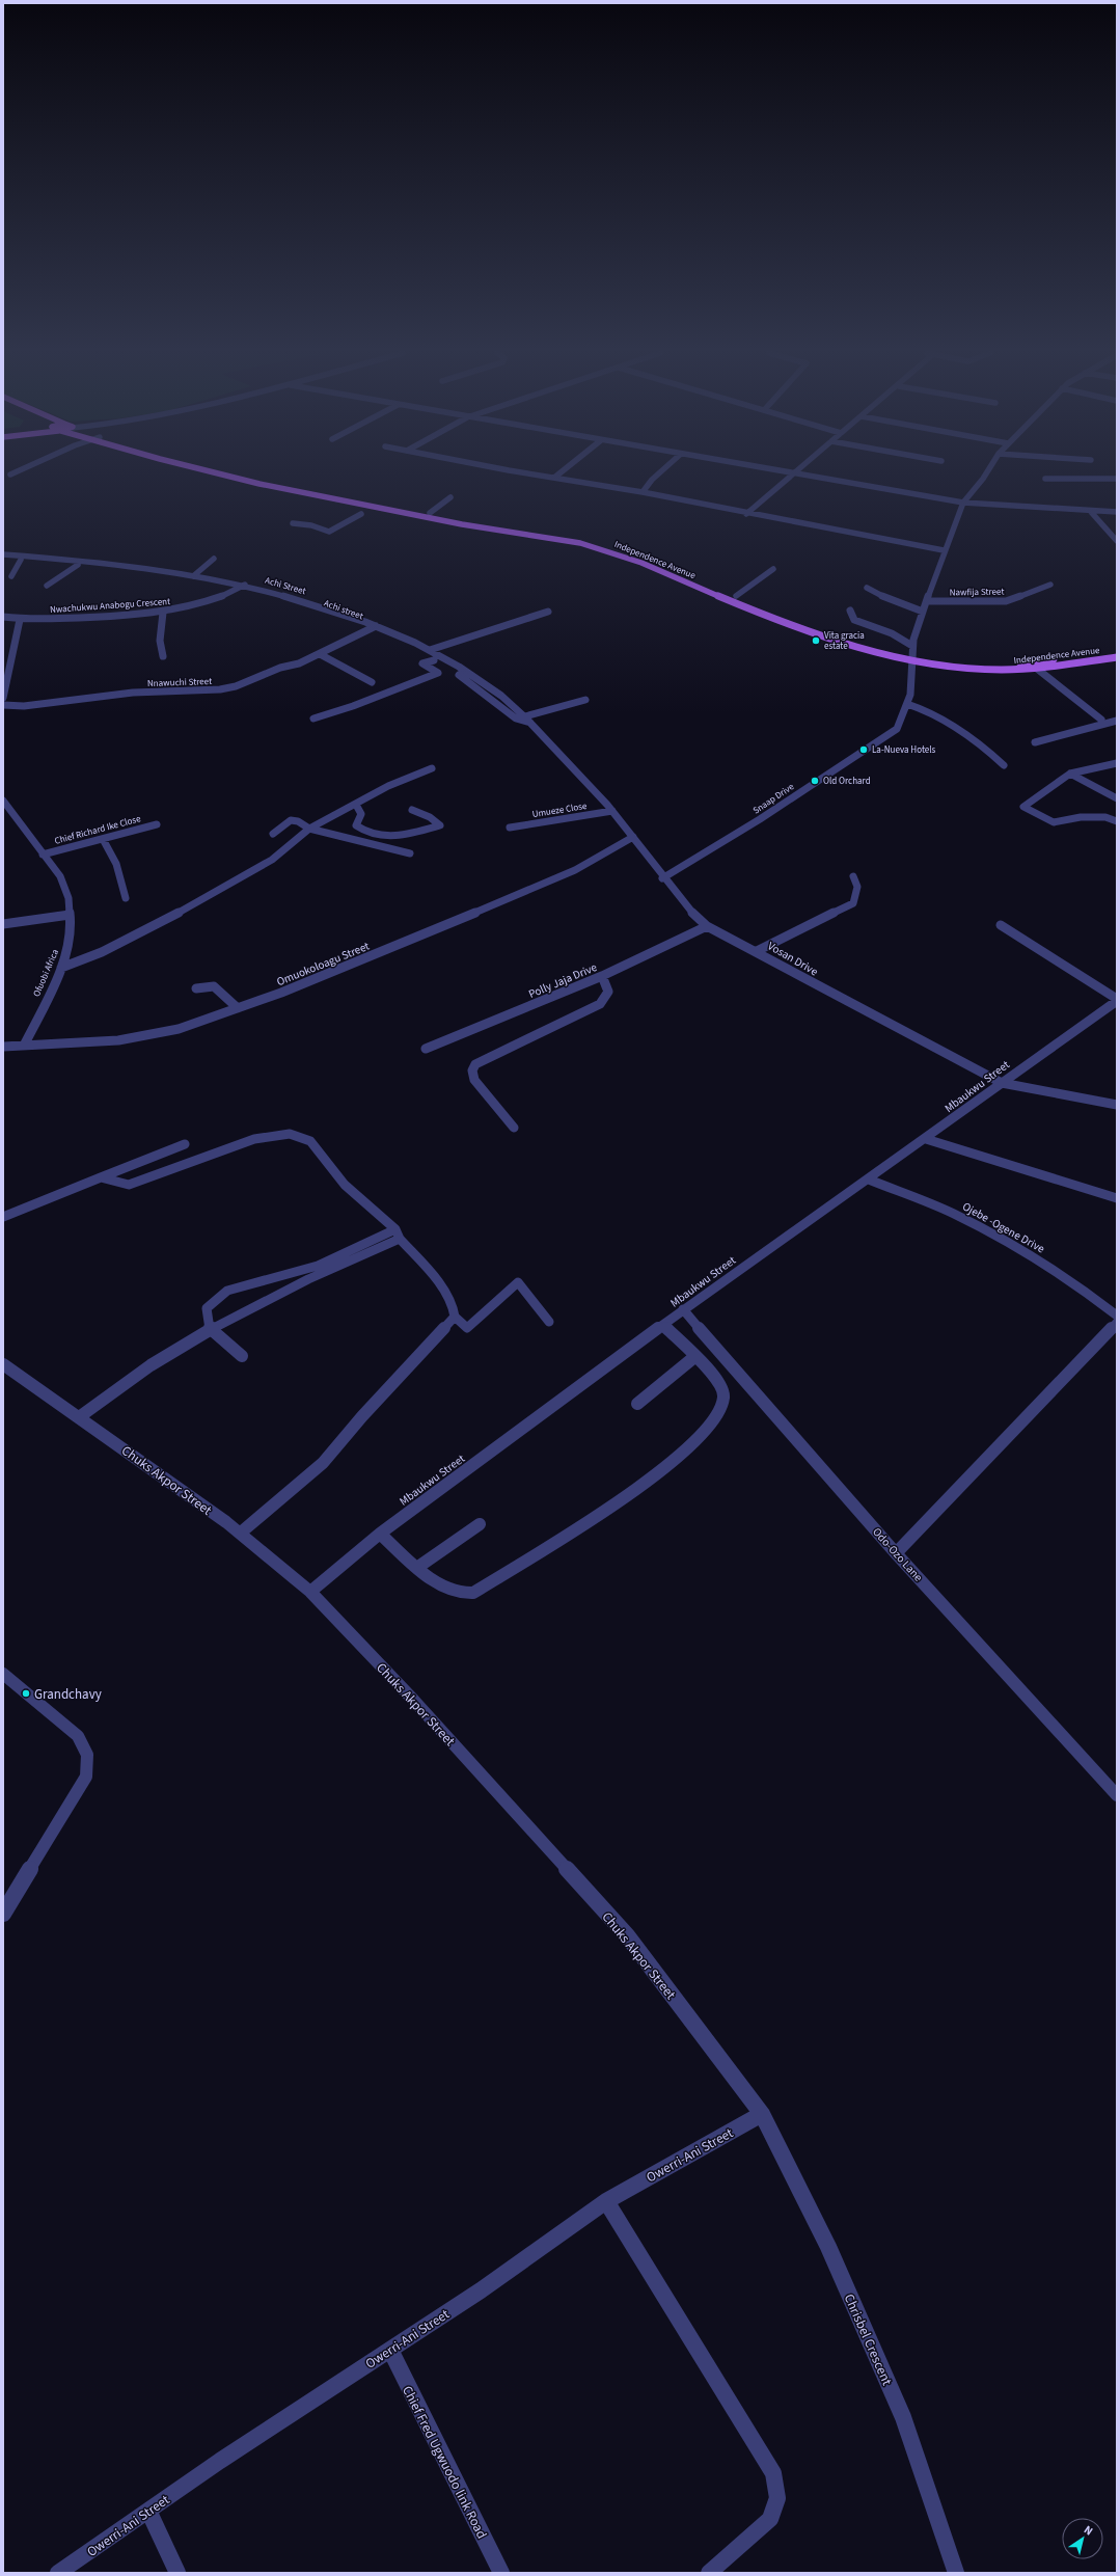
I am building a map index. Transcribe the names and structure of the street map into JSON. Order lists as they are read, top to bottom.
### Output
{
  "streets": {
    "main road": ["Independence Avenue"],
    "street": [
      "Achi Street",
      "Nawfija Street",
      "Nwachukwu Anabogu Crescent",
      "Achi street",
      "Nnawuchi Street",
      "Snaap Drive",
      "Umueze Close",
      "Chief Richard Ike Close",
      "Vosan Drive",
      "Omuokoloagu Street",
      "Ofuobi Africa",
      "Polly Jaja Drive",
      "Mbaukwu Street",
      "Ojebe -Ogene Drive",
      "Chuks Akpor Street",
      "Odo-Ozo Lane",
      "Owerri-Ani Street",
      "Chrisbel Crescent",
      "Chief Fred Ugwuodo link Road"
    ]
  },
  "crossings": [
    ["Independence Avenue", "Nawfija Street"],
    ["Independence Avenue", "Snaap Drive"],
    ["Achi Street", "Nwachukwu Anabogu Crescent"],
    ["Achi Street", "Achi street"],
    ["Achi Street", "Nnawuchi Street"],
    ["Achi Street", "Vosan Drive"],
    ["Nawfija Street", "Snaap Drive"],
    ["Nwachukwu Anabogu Crescent", "Achi street"],
    ["Achi street", "Nnawuchi Street"],
    ["Achi street", "Vosan Drive"],
    ["Snaap Drive", "Vosan Drive"],
    ["Umueze Close", "Vosan Drive"],
    ["Chief Richard Ike Close", "Ofuobi Africa"],
    ["Vosan Drive", "Omuokoloagu Street"],
    ["Vosan Drive", "Polly Jaja Drive"],
    ["Vosan Drive", "Mbaukwu Street"],
    ["Omuokoloagu Street", "Ofuobi Africa"],
    ["Mbaukwu Street", "Ojebe -Ogene Drive"],
    ["Mbaukwu Street", "Chuks Akpor Street"],
    ["Mbaukwu Street", "Odo-Ozo Lane"],
    ["Chuks Akpor Street", "Owerri-Ani Street"],
    ["Chuks Akpor Street", "Chrisbel Crescent"],
    ["Owerri-Ani Street", "Chrisbel Crescent"],
    ["Owerri-Ani Street", "Chief Fred Ugwuodo link Road"]
  ],
  "places": [
    "Vita gracia estate",
    "La-Nueva Hotels",
    "Old Orchard",
    "Grandchavy"
  ],
  "north": "top right"
}
